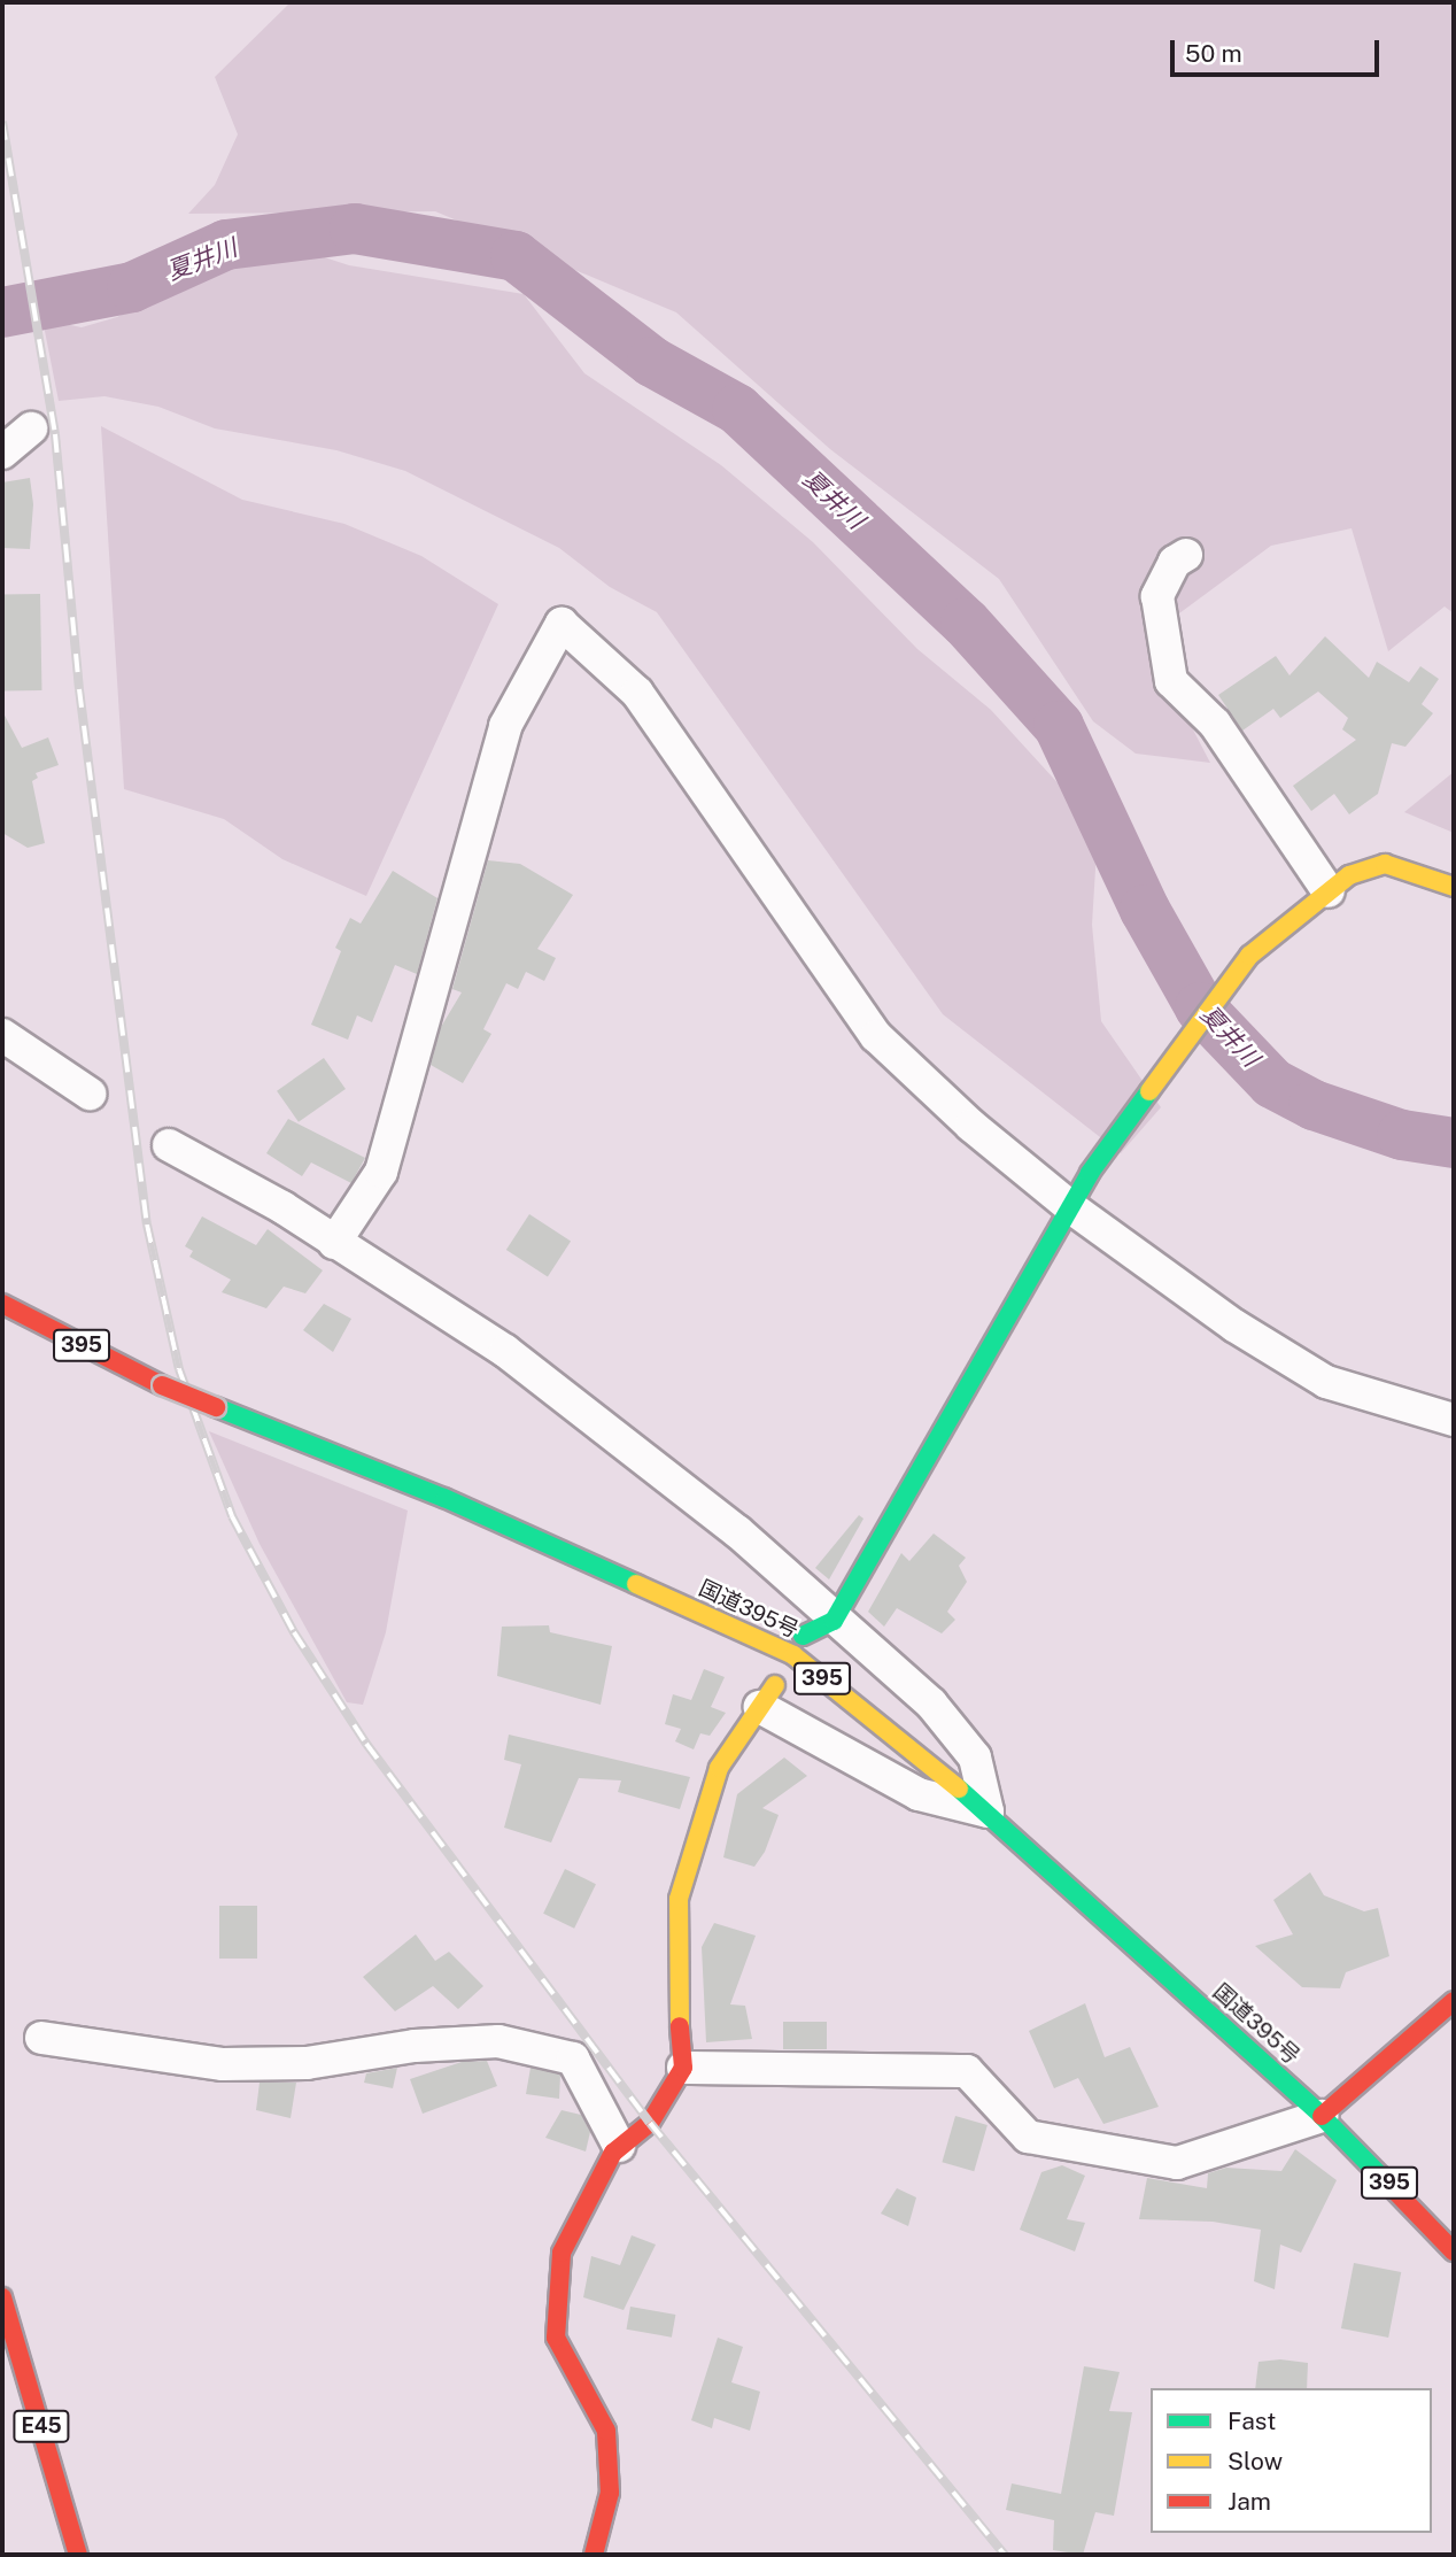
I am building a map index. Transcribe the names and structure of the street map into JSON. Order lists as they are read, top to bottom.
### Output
{
  "streets": {
    "main road": ["395", "国道395号", "E45"]
  },
  "water": ["夏井川"],
  "legend": ["Fast", "Slow", "Jam"],
  "scale_bar": "50 m"
}
